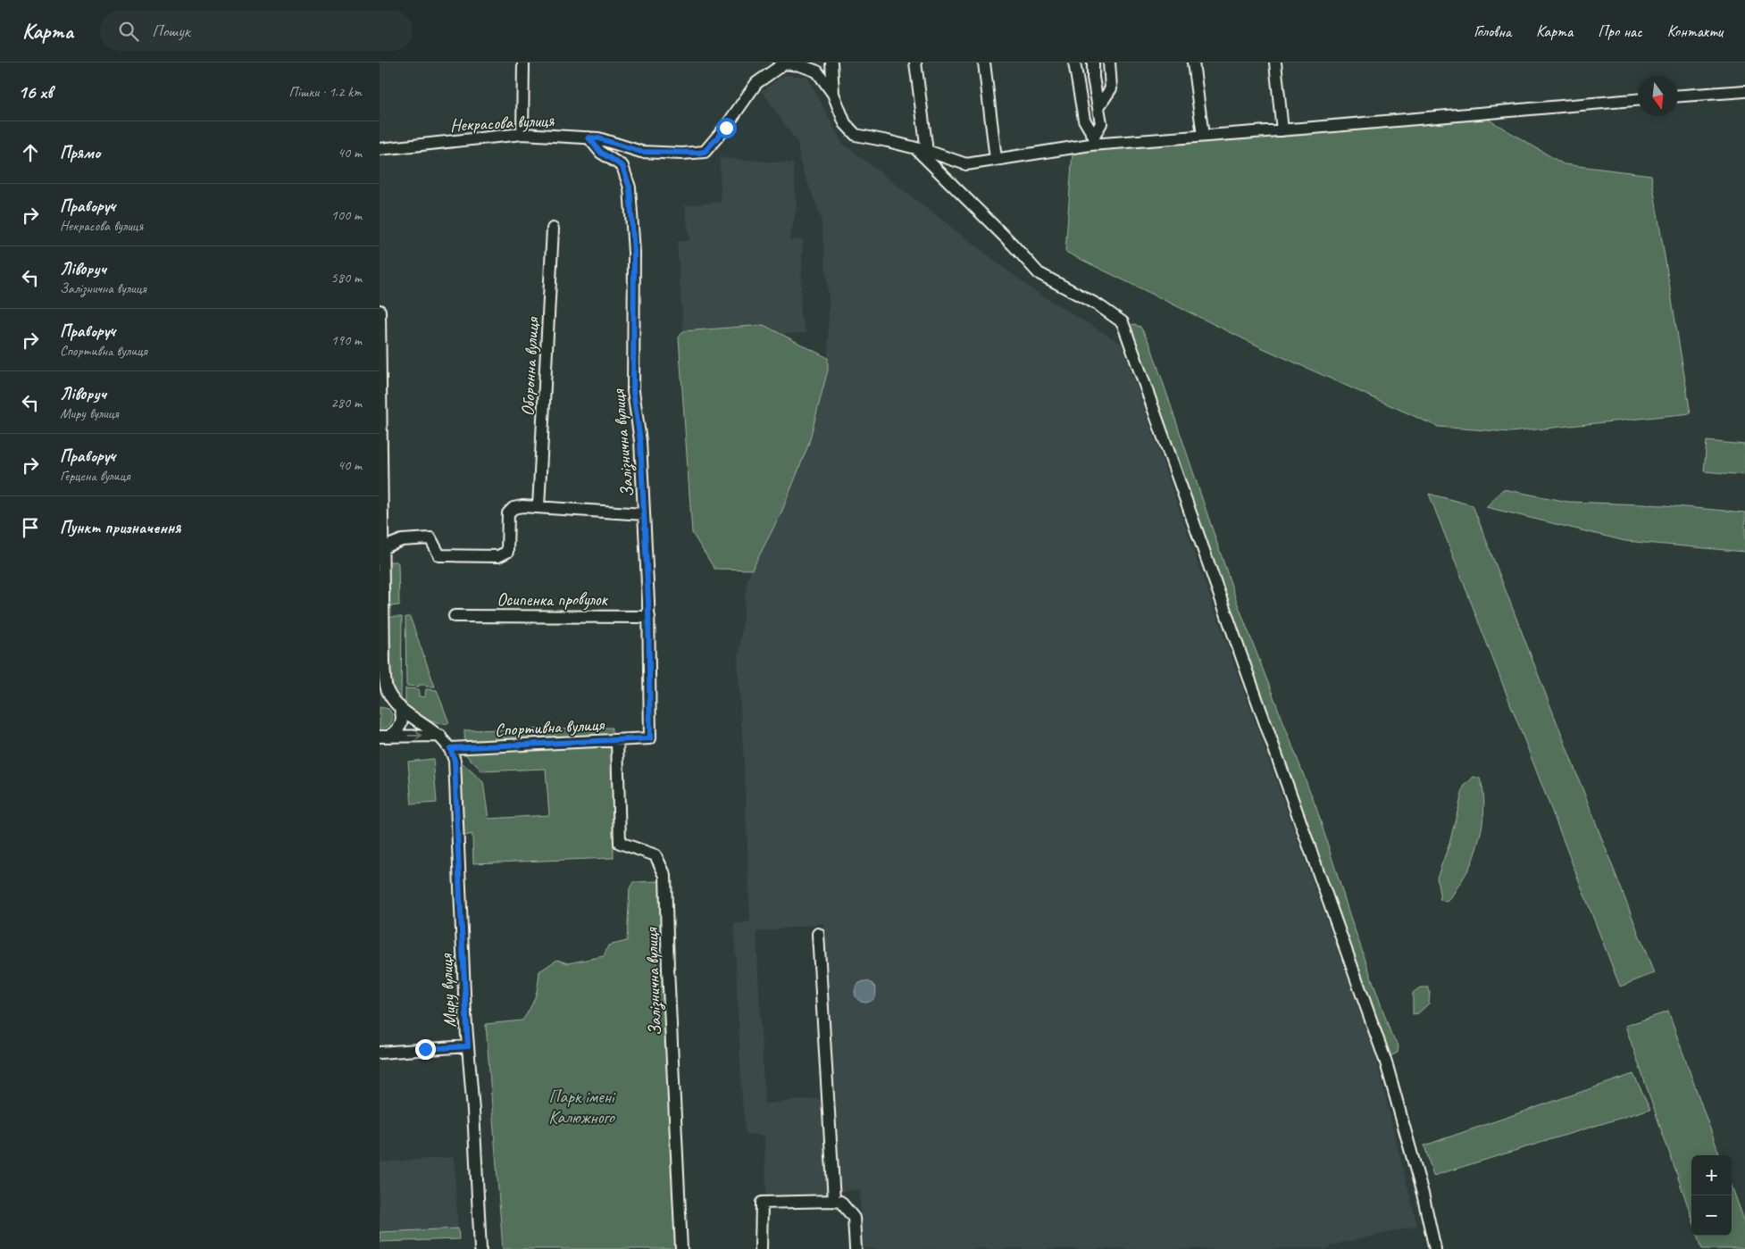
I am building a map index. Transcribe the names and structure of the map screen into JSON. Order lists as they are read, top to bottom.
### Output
{
  "streets": {
    "street": [
      "Некрасова вулиця",
      "Оборонна вулиця",
      "Залізнична вулиця",
      "Осипенка провулок",
      "Спортивна вулиця",
      "Миру вулиця"
    ]
  },
  "crossings": [
    ["Некрасова вулиця", "Залізнична вулиця"],
    ["Залізнична вулиця", "Осипенка провулок"],
    ["Залізнична вулиця", "Спортивна вулиця"],
    ["Спортивна вулиця", "Миру вулиця"]
  ],
  "parks": ["Парк імені Калюжного"],
  "north": "bottom",
  "page": {
    "header": "Карта",
    "search": "Пошук",
    "nav": [
      "Головна",
      "Карта",
      "Про нас",
      "Контакти"
    ],
    "heading": ["16 хв", "Пішки · 1.2 km"],
    "list": [
      ["Прямо", "40 m"],
      ["Праворуч", "Некрасова вулиця", "100 m"],
      ["Ліворуч", "Залізнична вулиця", "580 m"],
      ["Праворуч", "Спортивна вулиця", "190 m"],
      ["Ліворуч", "Миру вулиця", "280 m"],
      ["Праворуч", "Герцена вулиця", "40 m"],
      "Пункт призначення"
    ],
    "map_buttons": ["+", "−"]
  }
}
